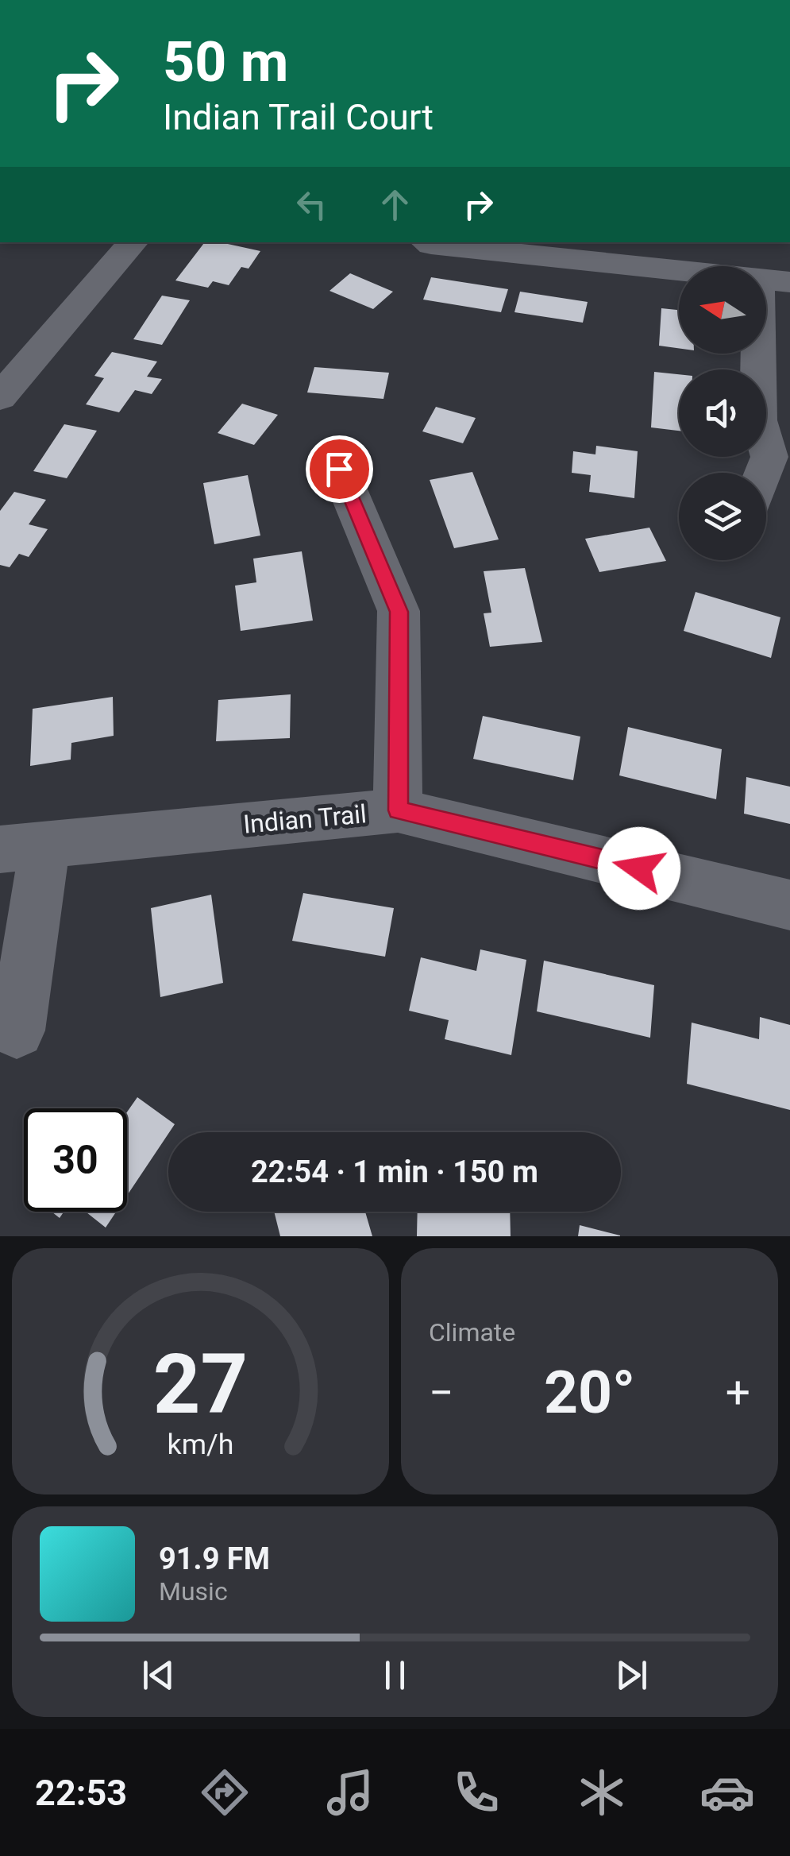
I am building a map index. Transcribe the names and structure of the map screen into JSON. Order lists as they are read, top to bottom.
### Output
{
  "streets": {
    "street": ["Indian Trail"]
  },
  "north": "left",
  "page": {
    "turn": ["50 m", "Indian Trail Court"],
    "limit": "30",
    "trip": "22:54 · 1 min · 150 m",
    "tile": "Climate",
    "heat": ["−", "20°", "+"],
    "song": ["91.9 FM", "Music"],
    "tabs": "22:53",
    "gauge": ["27", "km/h"]
  }
}
